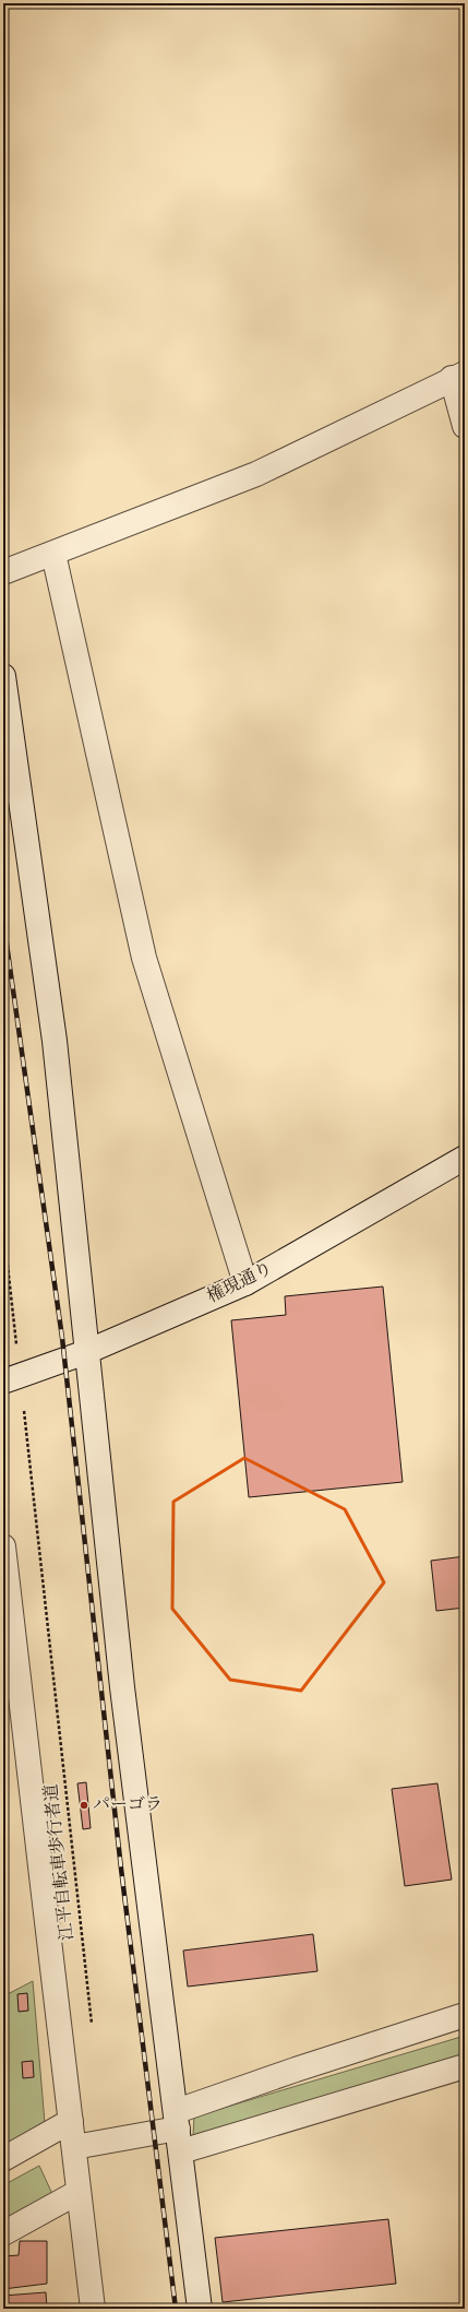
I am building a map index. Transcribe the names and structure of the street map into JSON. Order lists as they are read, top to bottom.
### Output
{
  "streets": {
    "street": ["権現通り"],
    "path": ["江平自転車歩行者道"]
  },
  "places": ["パーゴラ"]
}
